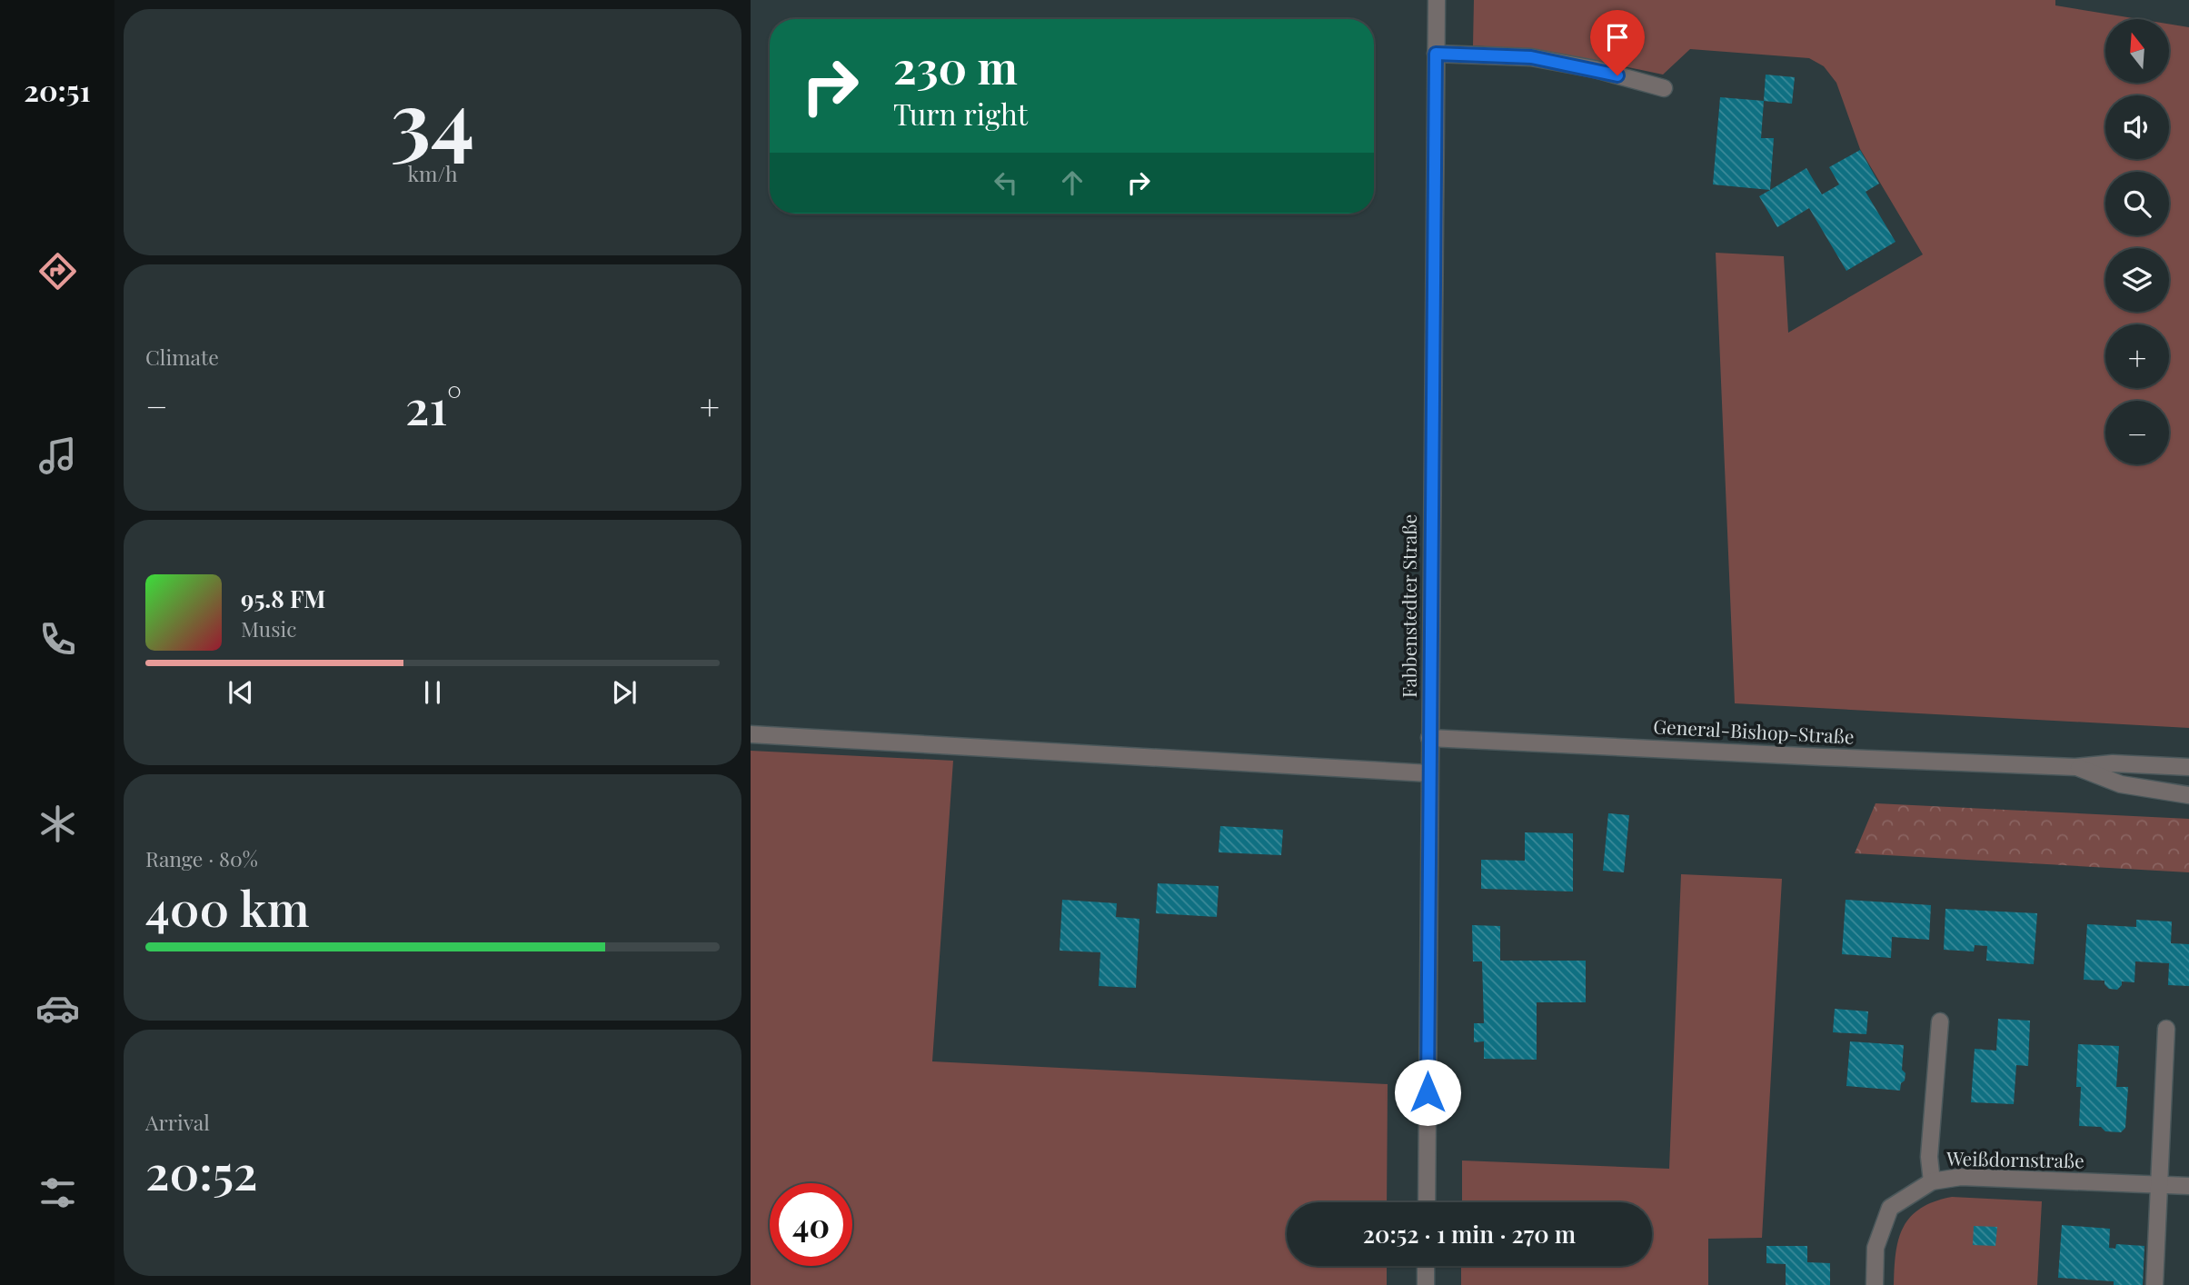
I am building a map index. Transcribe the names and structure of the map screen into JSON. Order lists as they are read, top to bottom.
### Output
{
  "streets": {
    "street": ["Fabbenstedter Straße", "General-Bishop-Straße", "Weißdornstraße"]
  },
  "crossings": [
    ["Fabbenstedter Straße", "General-Bishop-Straße"]
  ],
  "north": "top",
  "page": {
    "tabs": "20:51",
    "tile": [
      ["34", "km/h"],
      "Climate",
      ["Range · 80%", "400 km"],
      ["Arrival", "20:52"]
    ],
    "map_buttons": ["+", "−"],
    "turn": ["230 m", "Turn right"],
    "heat": ["−", "21°", "+"],
    "song": ["95.8 FM", "Music"],
    "limit": "40",
    "trip": "20:52 · 1 min · 270 m"
  }
}
